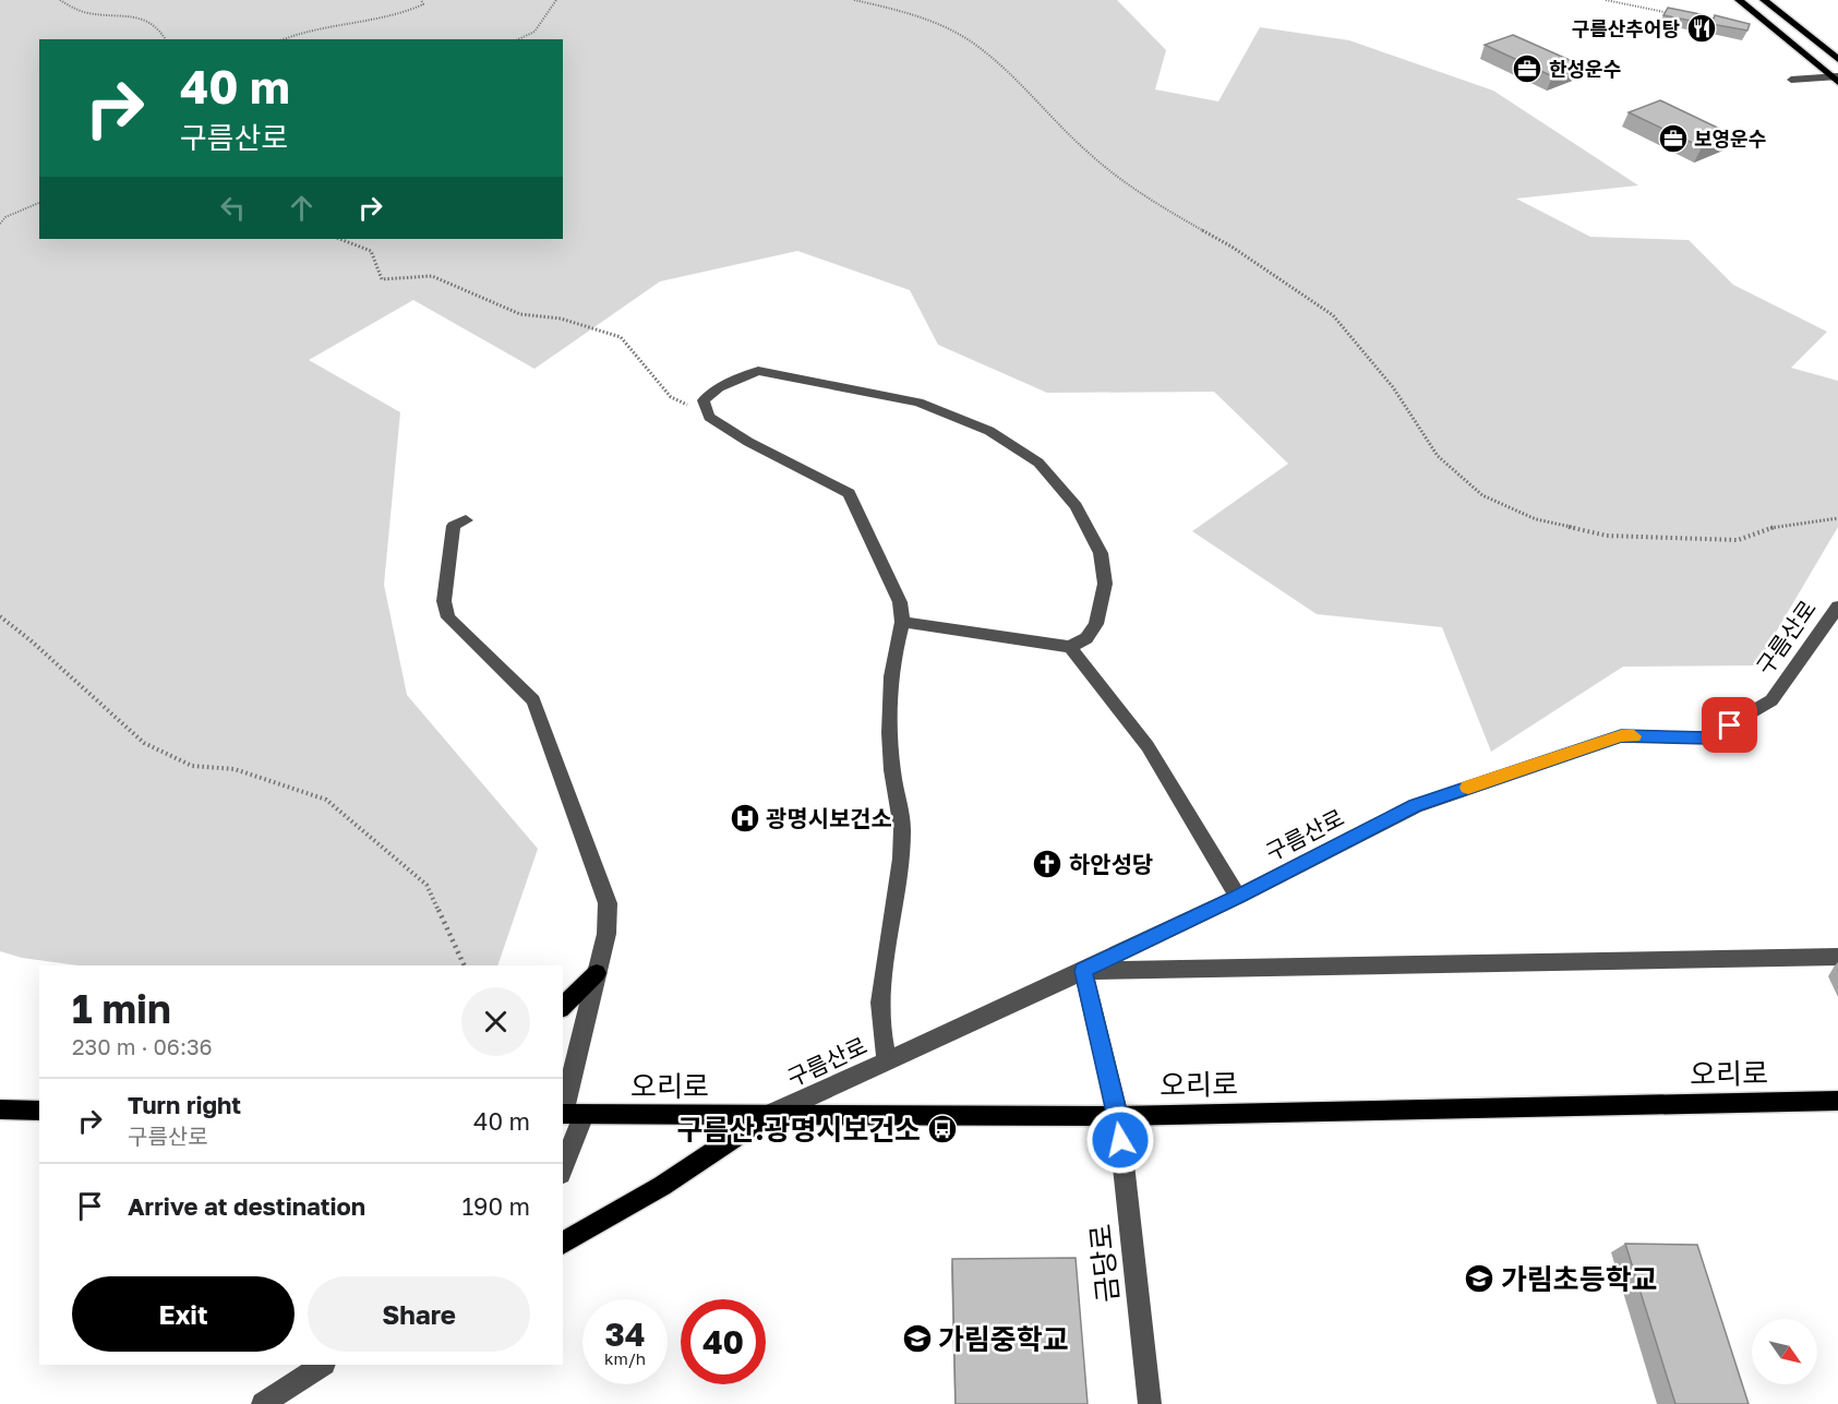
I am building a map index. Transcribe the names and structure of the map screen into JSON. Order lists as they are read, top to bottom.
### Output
{
  "streets": {
    "main road": ["오리로"],
    "street": ["구름산로", "금당로"]
  },
  "crossings": [
    ["구름산로", "오리로"],
    ["구름산로", "금당로"],
    ["오리로", "금당로"]
  ],
  "places": {
    "restaurant": ["구름산추어탕"],
    "office": ["한성운수", "보영운수"],
    "hospital": ["광명시보건소"],
    "church": ["하안성당"],
    "bus stop": ["구름산.광명시보건소"],
    "school or university": ["가림초등학교", "가림중학교"]
  },
  "north": "bottom right",
  "page": {
    "turn": ["40 m", "구름산로"],
    "heading": ["1 min", "230 m · 06:36"],
    "list": [
      {
        "name": "Turn right",
        "note": "구름산로",
        "value": "40 m"
      },
      {
        "name": "Arrive at destination",
        "value": "190 m"
      }
    ],
    "buttons": ["Exit", "Share"],
    "speed": "34 km/h",
    "limit": "40"
  }
}
